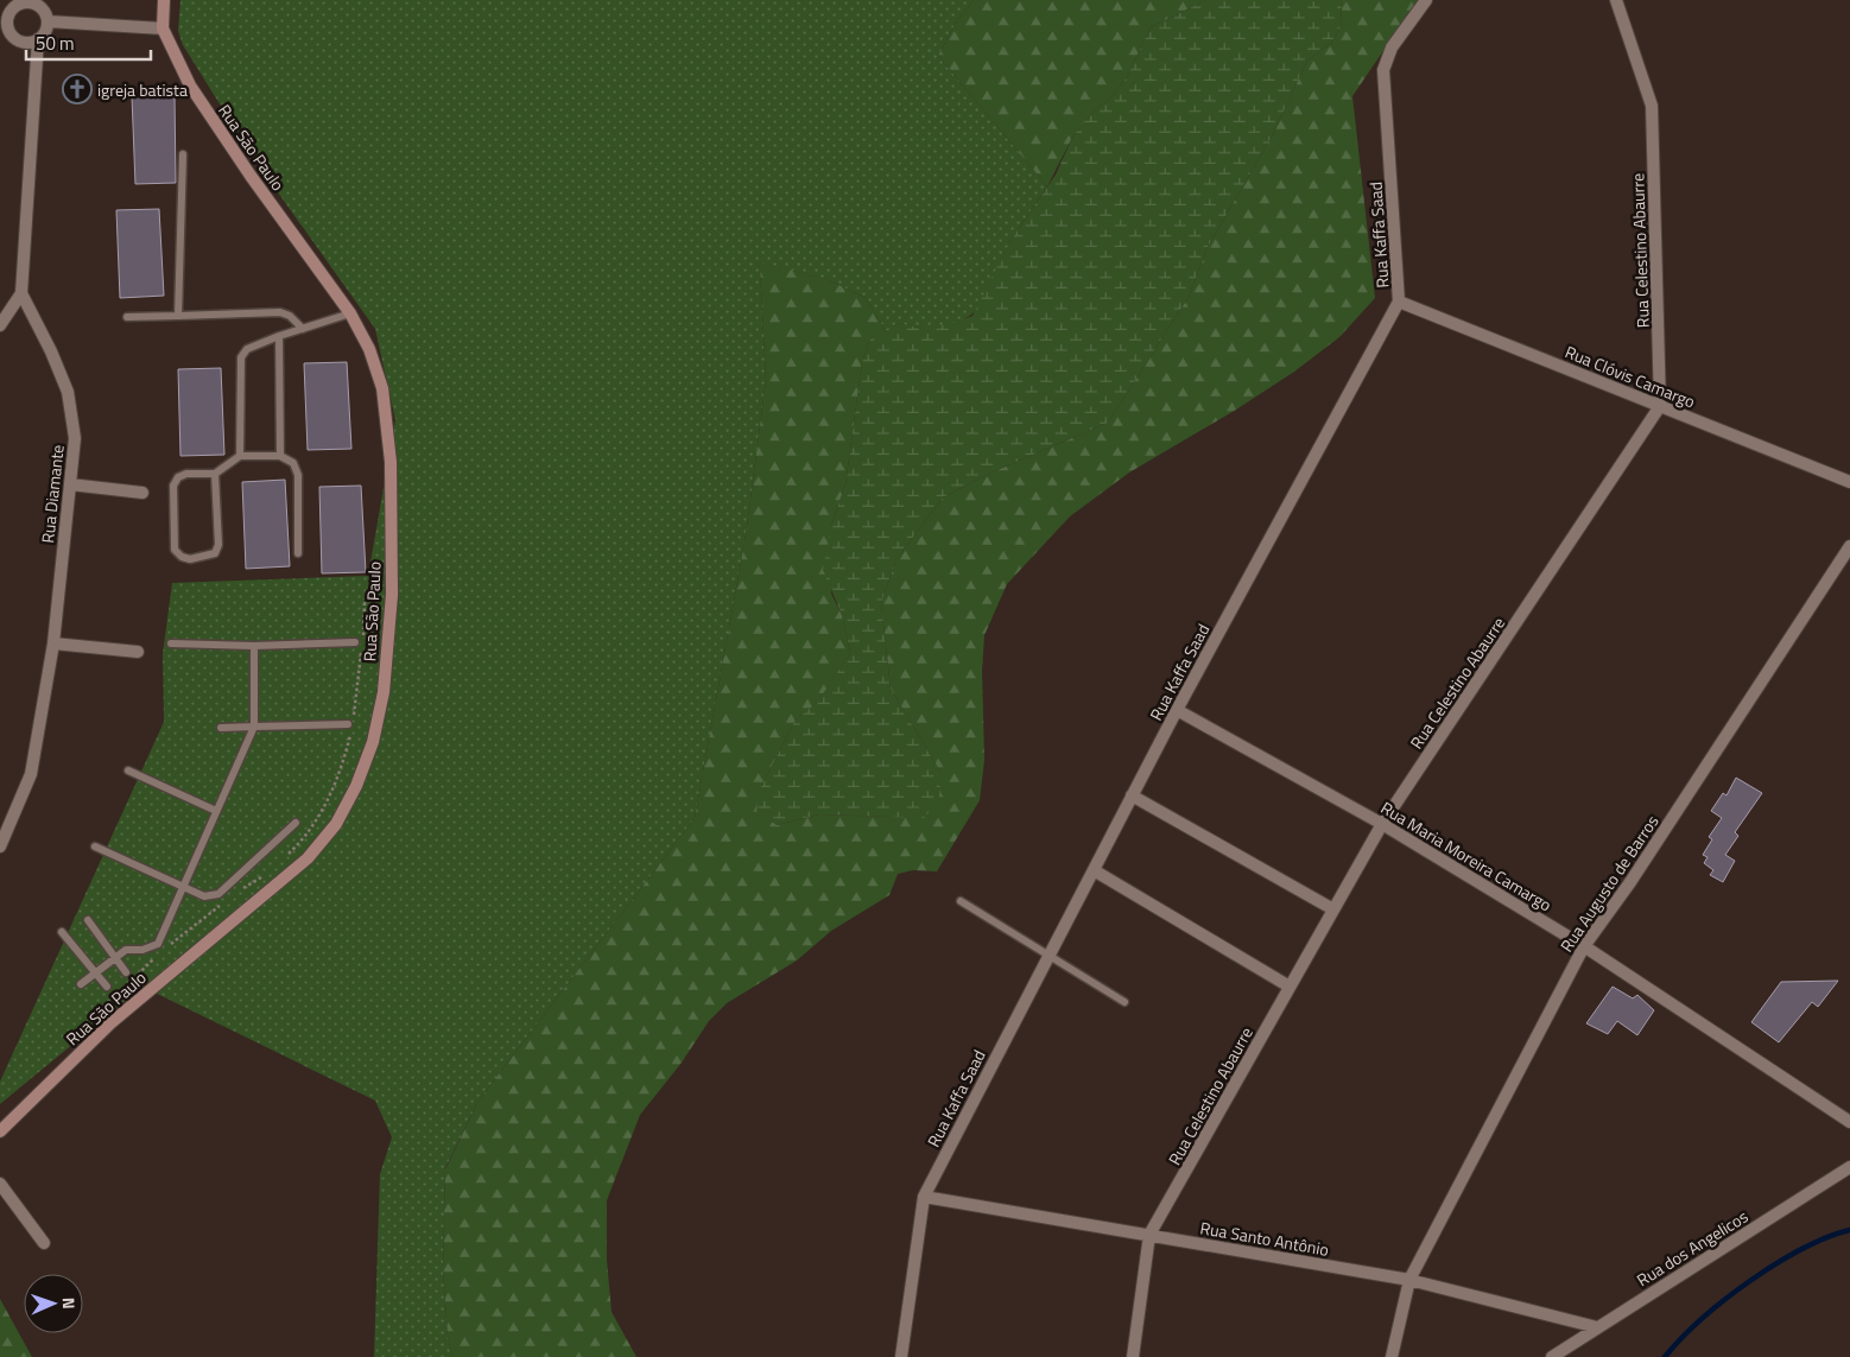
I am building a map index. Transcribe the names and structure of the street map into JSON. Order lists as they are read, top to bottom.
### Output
{
  "streets": {
    "street": [
      "Rua São Paulo",
      "Rua Kaffa Saad",
      "Rua Celestino Abaurre",
      "Rua Clóvis Camargo",
      "Rua Diamante",
      "Rua Maria Moreira Camargo",
      "Rua Augusto de Barros",
      "Rua Santo Antônio",
      "Rua dos Angelicos"
    ]
  },
  "crossings": [
    ["Rua Kaffa Saad", "Rua Clóvis Camargo"],
    ["Rua Kaffa Saad", "Rua Maria Moreira Camargo"],
    ["Rua Kaffa Saad", "Rua Santo Antônio"],
    ["Rua Celestino Abaurre", "Rua Clóvis Camargo"],
    ["Rua Celestino Abaurre", "Rua Maria Moreira Camargo"],
    ["Rua Celestino Abaurre", "Rua Santo Antônio"],
    ["Rua Maria Moreira Camargo", "Rua Augusto de Barros"],
    ["Rua Augusto de Barros", "Rua Santo Antônio"],
    ["Rua Santo Antônio", "Rua dos Angelicos"]
  ],
  "places": {
    "church": ["igreja batista"]
  },
  "scale_bar": "50 m",
  "north": "right"
}
